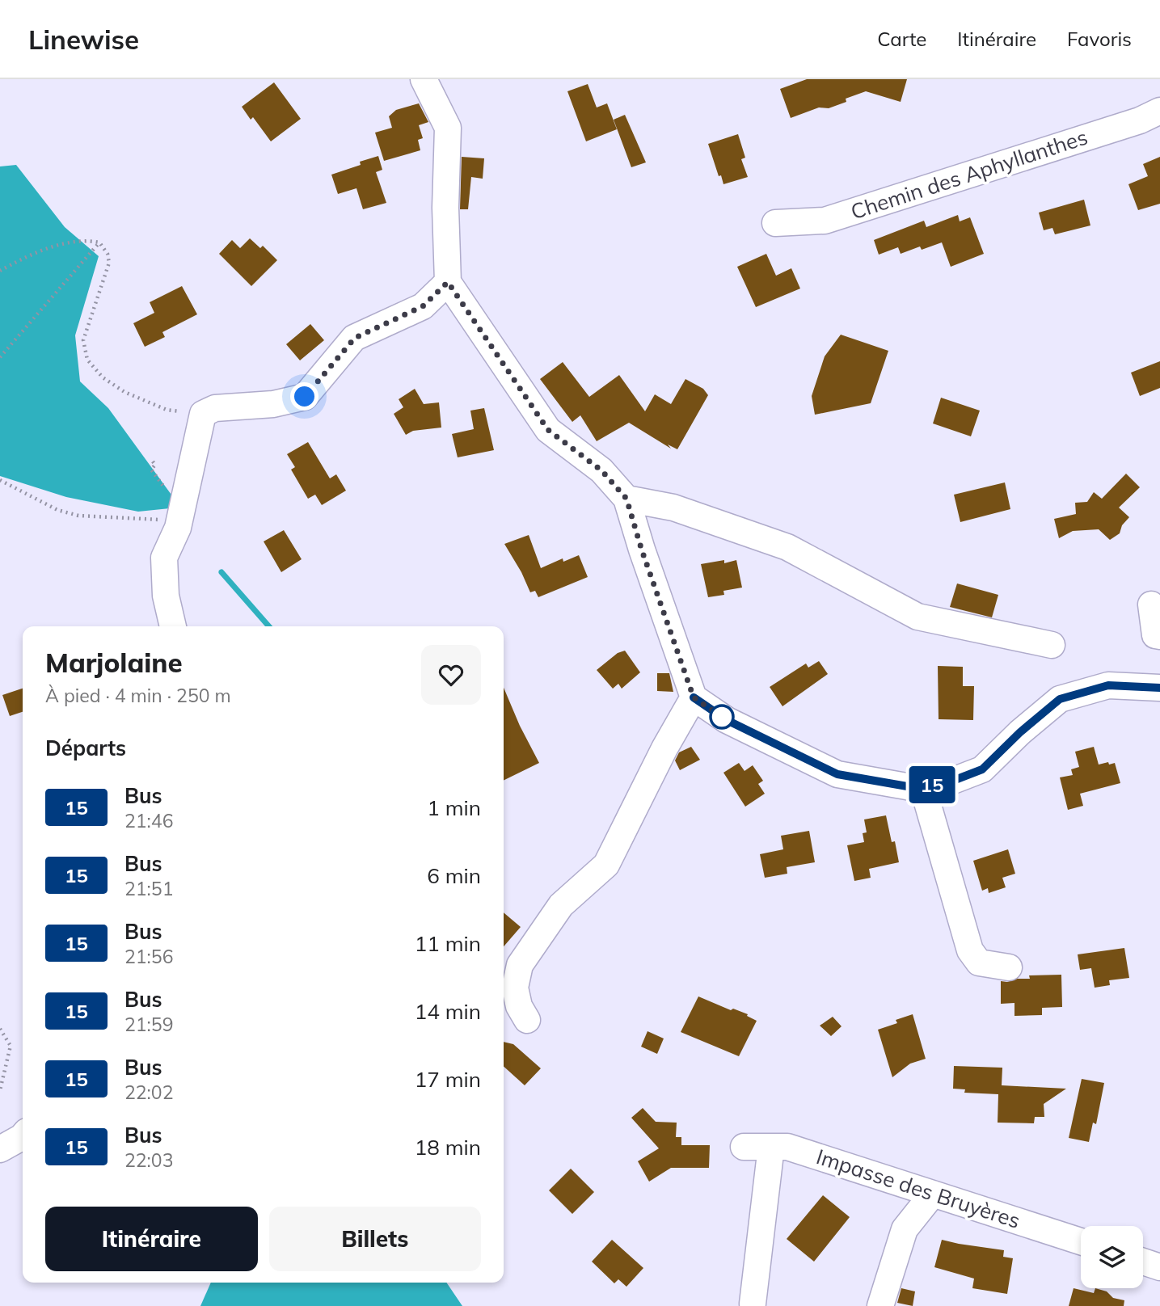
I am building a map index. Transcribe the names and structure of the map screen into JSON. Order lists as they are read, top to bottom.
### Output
{
  "streets": {
    "street": ["Chemin des Aphyllanthes", "Impasse des Bruyères"]
  },
  "lines": ["bus line 15"],
  "page": {
    "header": "Linewise",
    "nav": ["Carte", "Itinéraire", "Favoris"],
    "on_map": "15",
    "heading": [
      ["Marjolaine", "À pied · 4 min · 250 m"],
      "Départs"
    ],
    "list": [
      {
        "mark": "15",
        "name": "Bus",
        "note": "21:46",
        "value": "1 min"
      },
      {
        "mark": "15",
        "name": "Bus",
        "note": "21:51",
        "value": "6 min"
      },
      {
        "mark": "15",
        "name": "Bus",
        "note": "21:56",
        "value": "11 min"
      },
      {
        "mark": "15",
        "name": "Bus",
        "note": "21:59",
        "value": "14 min"
      },
      {
        "mark": "15",
        "name": "Bus",
        "note": "22:02",
        "value": "17 min"
      },
      {
        "mark": "15",
        "name": "Bus",
        "note": "22:03",
        "value": "18 min"
      }
    ],
    "buttons": ["Itinéraire", "Billets"]
  }
}
